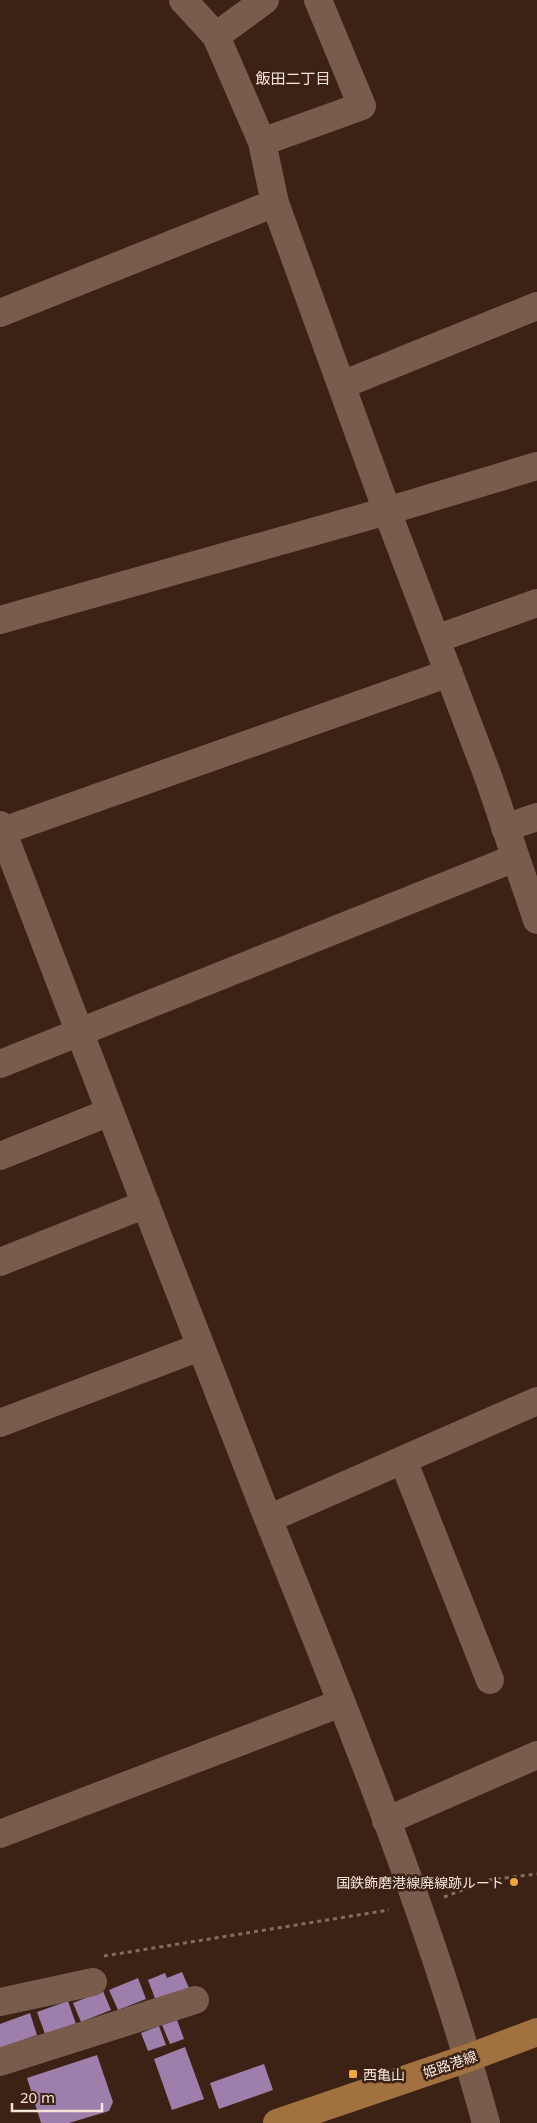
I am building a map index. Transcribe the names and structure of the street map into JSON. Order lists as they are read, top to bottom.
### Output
{
  "streets": {
    "main road": ["姫路港線"]
  },
  "districts": ["飯田二丁目"],
  "places": {
    "other": ["国鉄飾磨港線廃線跡ルート"],
    "transit": ["西亀山"]
  },
  "scale_bar": "20 m"
}
